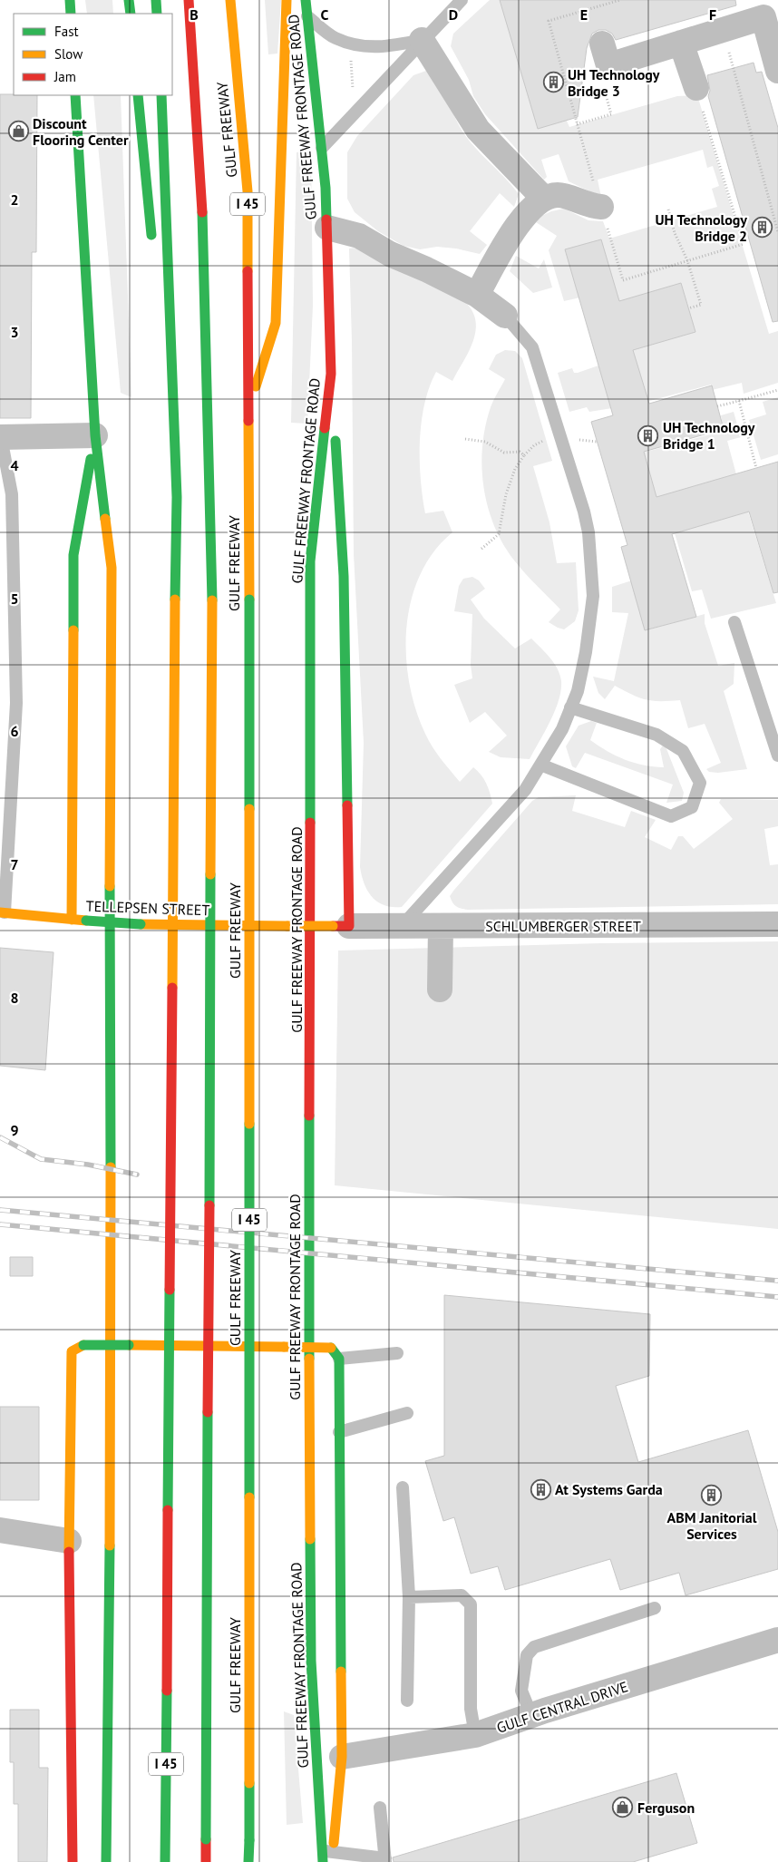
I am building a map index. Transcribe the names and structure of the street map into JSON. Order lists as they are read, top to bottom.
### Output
{
  "streets": {
    "main road": [
      "GULF FREEWAY FRONTAGE ROAD",
      "GULF FREEWAY",
      "I 45",
      "TELLEPSEN STREET"
    ],
    "street": ["SCHLUMBERGER STREET", "GULF CENTRAL DRIVE"]
  },
  "crossings": [
    ["TELLEPSEN STREET", "SCHLUMBERGER STREET"]
  ],
  "places": {
    "building": [
      "UH Technology Bridge 3",
      "UH Technology Bridge 2",
      "UH Technology Bridge 1",
      "At Systems Garda",
      "ABM Janitorial Services"
    ],
    "shop": ["Discount Flooring Center", "Ferguson"]
  },
  "legend": ["Fast", "Slow", "Jam"],
  "grid": {
    "columns": [
      "B",
      "C",
      "D",
      "E",
      "F"
    ],
    "rows": [
      "2",
      "3",
      "4",
      "5",
      "6",
      "7",
      "8",
      "9"
    ]
  }
}
